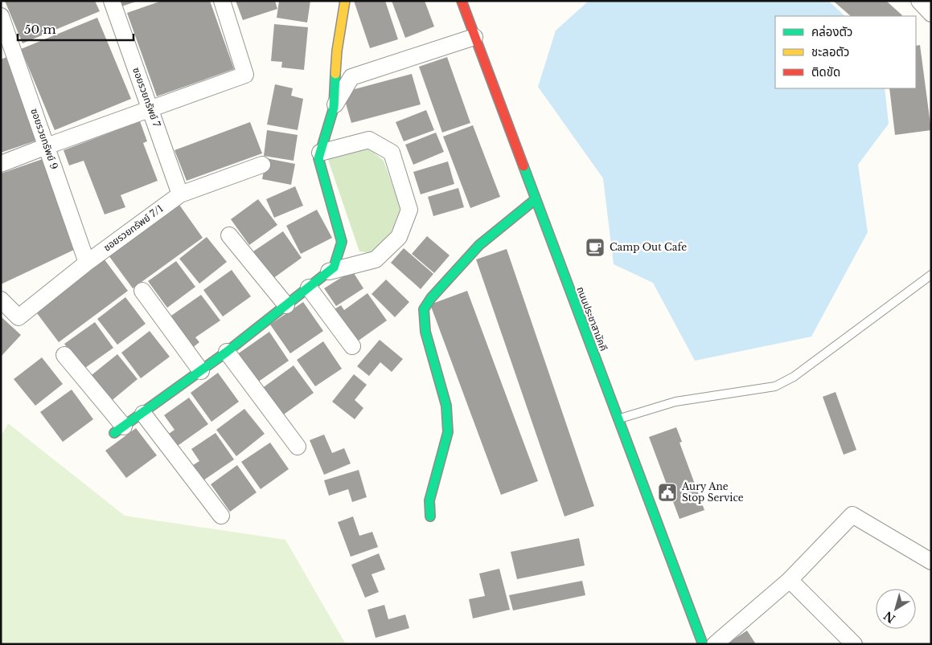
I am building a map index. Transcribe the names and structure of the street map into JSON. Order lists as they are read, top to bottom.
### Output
{
  "streets": {
    "street": [
      "ซอยรวยทรัพย์ 7",
      "ซอยรวยทรัพย์ 9",
      "ซอยรวยทรัพย์ 7/1",
      "ถนนประชาสามัคคี"
    ]
  },
  "crossings": [
    ["ซอยรวยทรัพย์ 7", "ซอยรวยทรัพย์ 7/1"],
    ["ซอยรวยทรัพย์ 9", "ซอยรวยทรัพย์ 7/1"]
  ],
  "places": {
    "cafe": ["Camp Out Cafe"],
    "public building": ["Aury Ane Stop Service"]
  },
  "legend": ["คล่องตัว", "ชะลอตัว", "ติดขัด"],
  "scale_bar": "50 m",
  "north": "bottom left"
}
